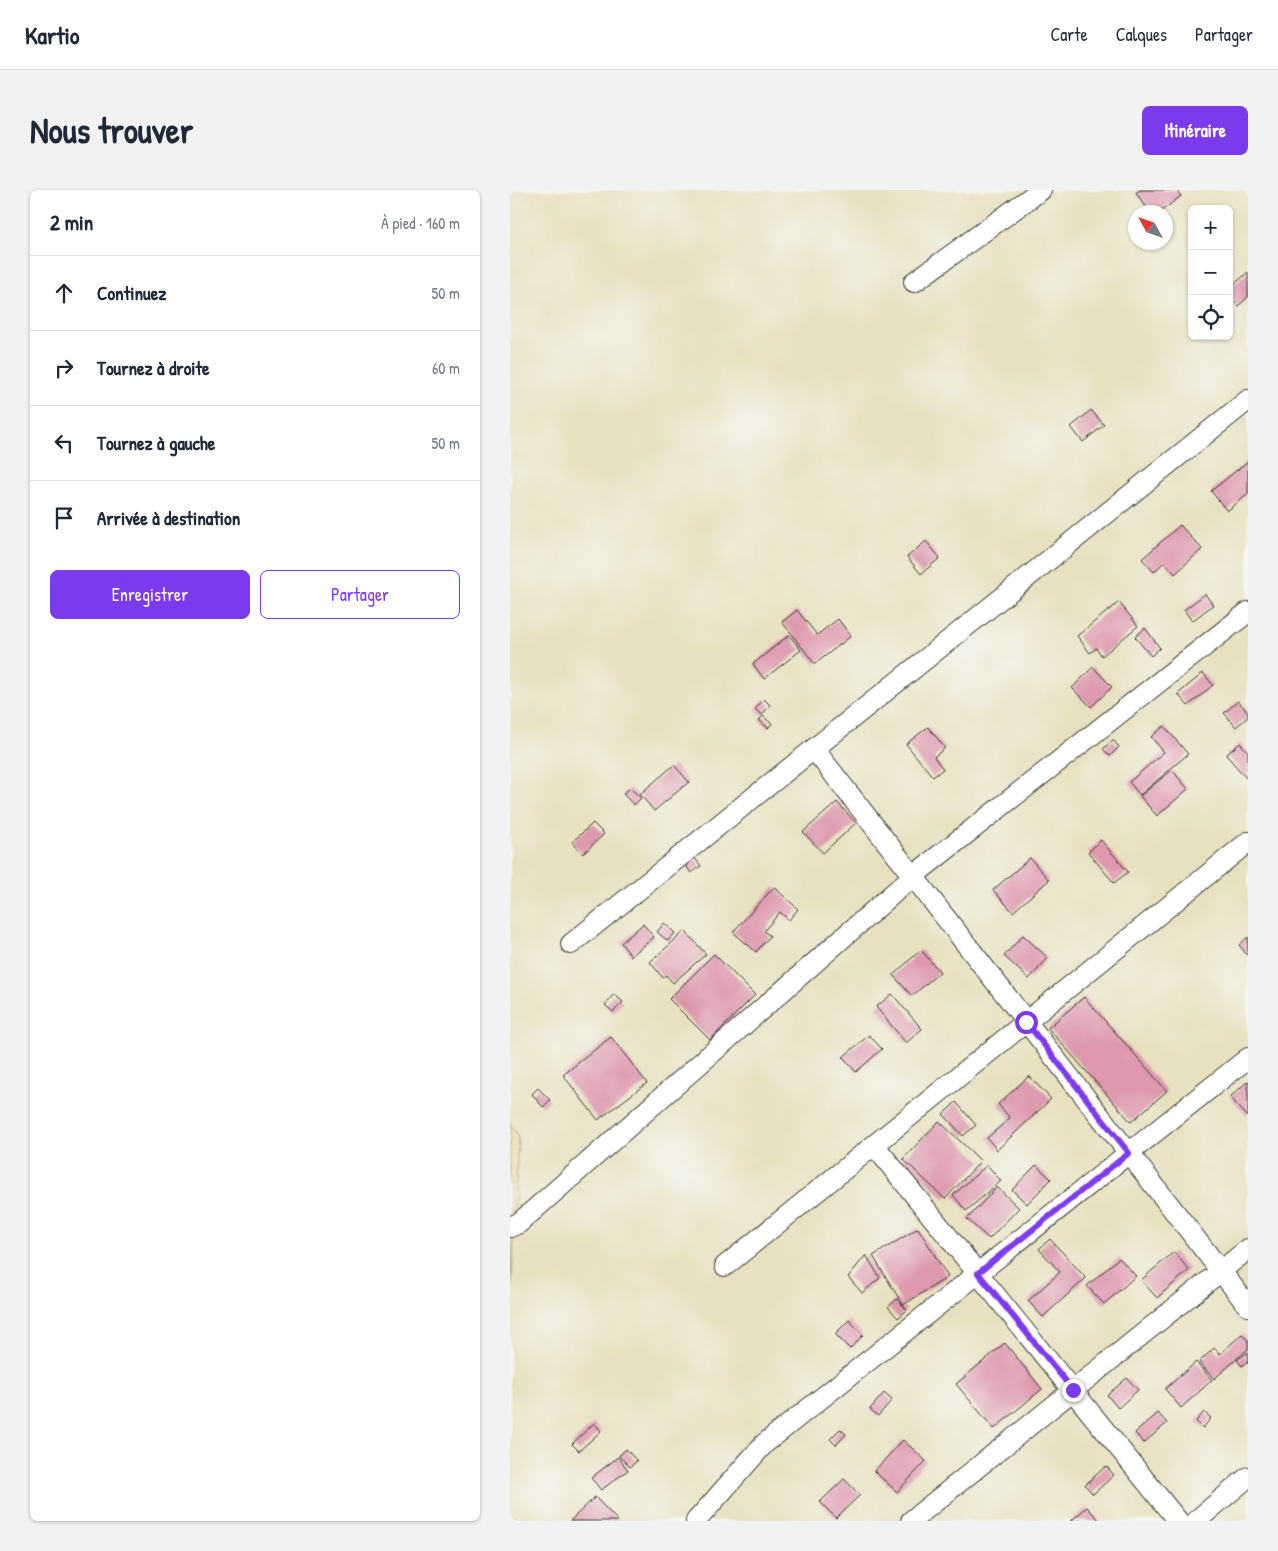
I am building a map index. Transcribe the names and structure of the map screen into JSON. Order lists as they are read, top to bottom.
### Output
{
  "north": "top left",
  "page": {
    "header": "Kartio",
    "nav": ["Carte", "Calques", "Partager"],
    "buttons": [
      "Itinéraire",
      ["Enregistrer", "Partager"]
    ],
    "title": "Nous trouver",
    "heading": ["2 min", "À pied · 160 m"],
    "map_buttons": ["+", "−"],
    "list": [
      ["Continuez", "50 m"],
      ["Tournez à droite", "60 m"],
      ["Tournez à gauche", "50 m"],
      "Arrivée à destination"
    ]
  }
}
